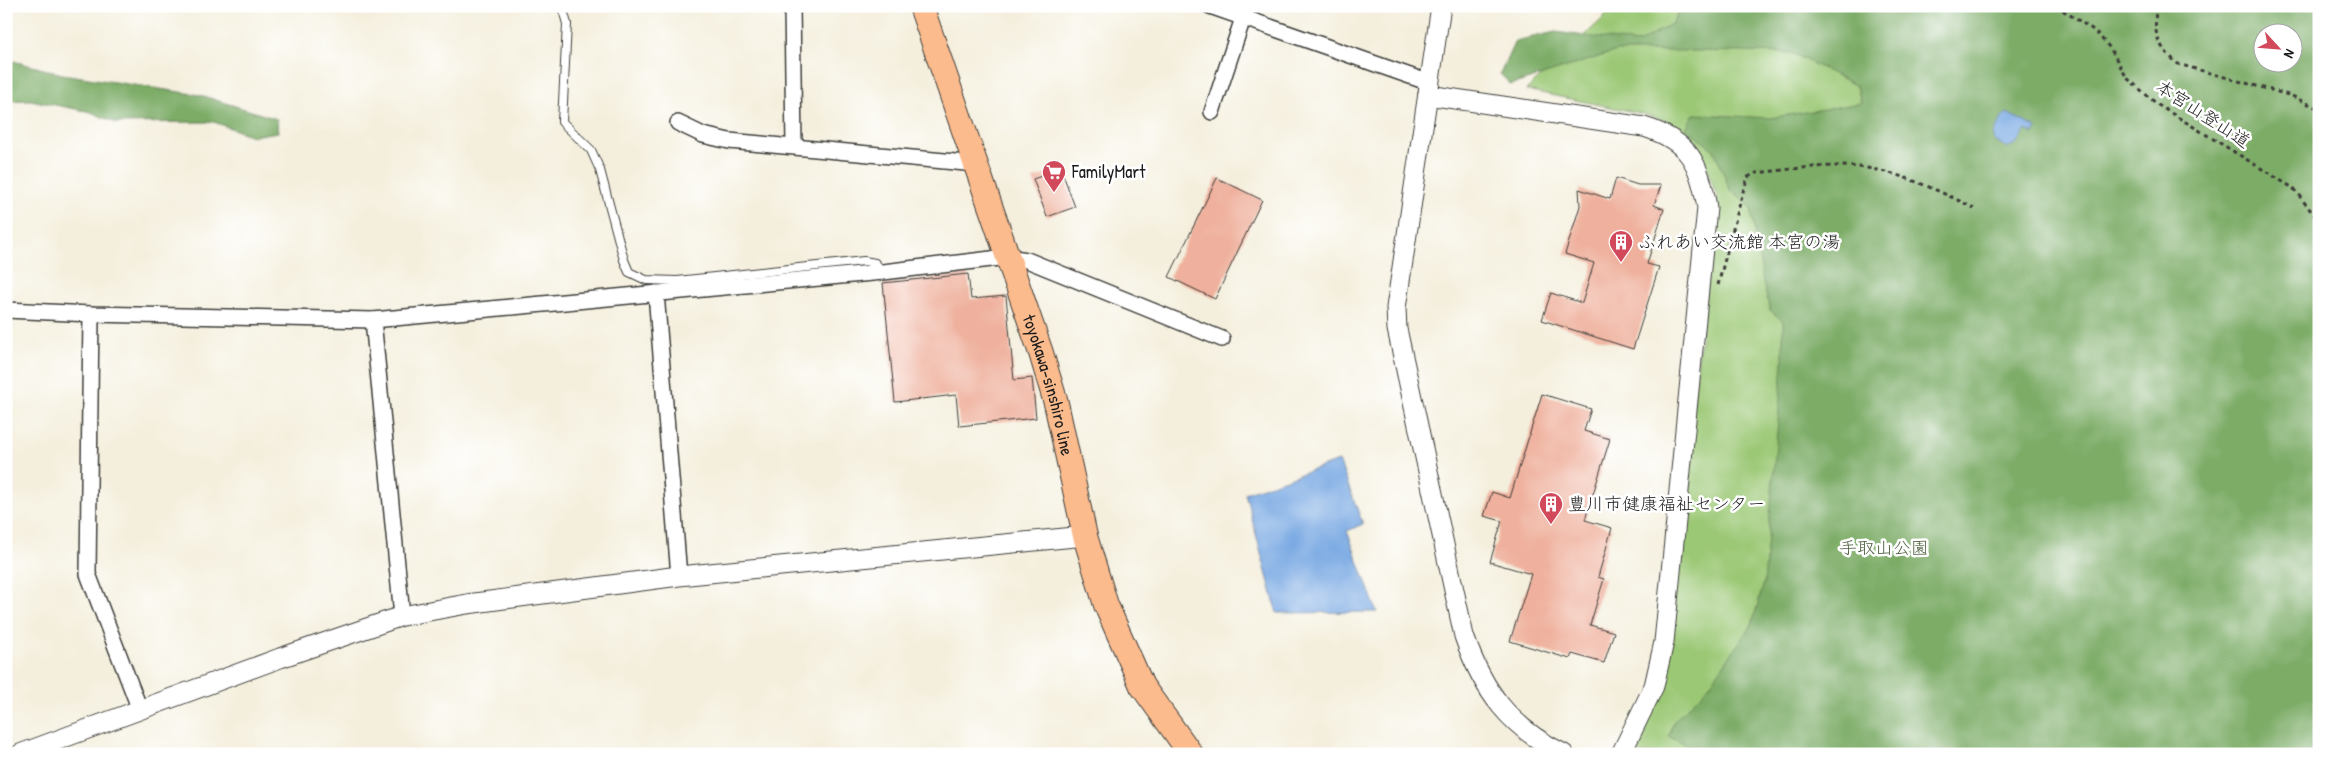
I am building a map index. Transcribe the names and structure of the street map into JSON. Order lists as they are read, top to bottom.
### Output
{
  "streets": {
    "main road": ["toyokawa-sinshiro line"],
    "path": ["本宮山登山道"]
  },
  "parks": ["手取山公園"],
  "places": {
    "supermarket": ["FamilyMart"],
    "building": ["ふれあい交流館 本宮の湯", "豊川市健康福祉センター"]
  },
  "north": "bottom right"
}
